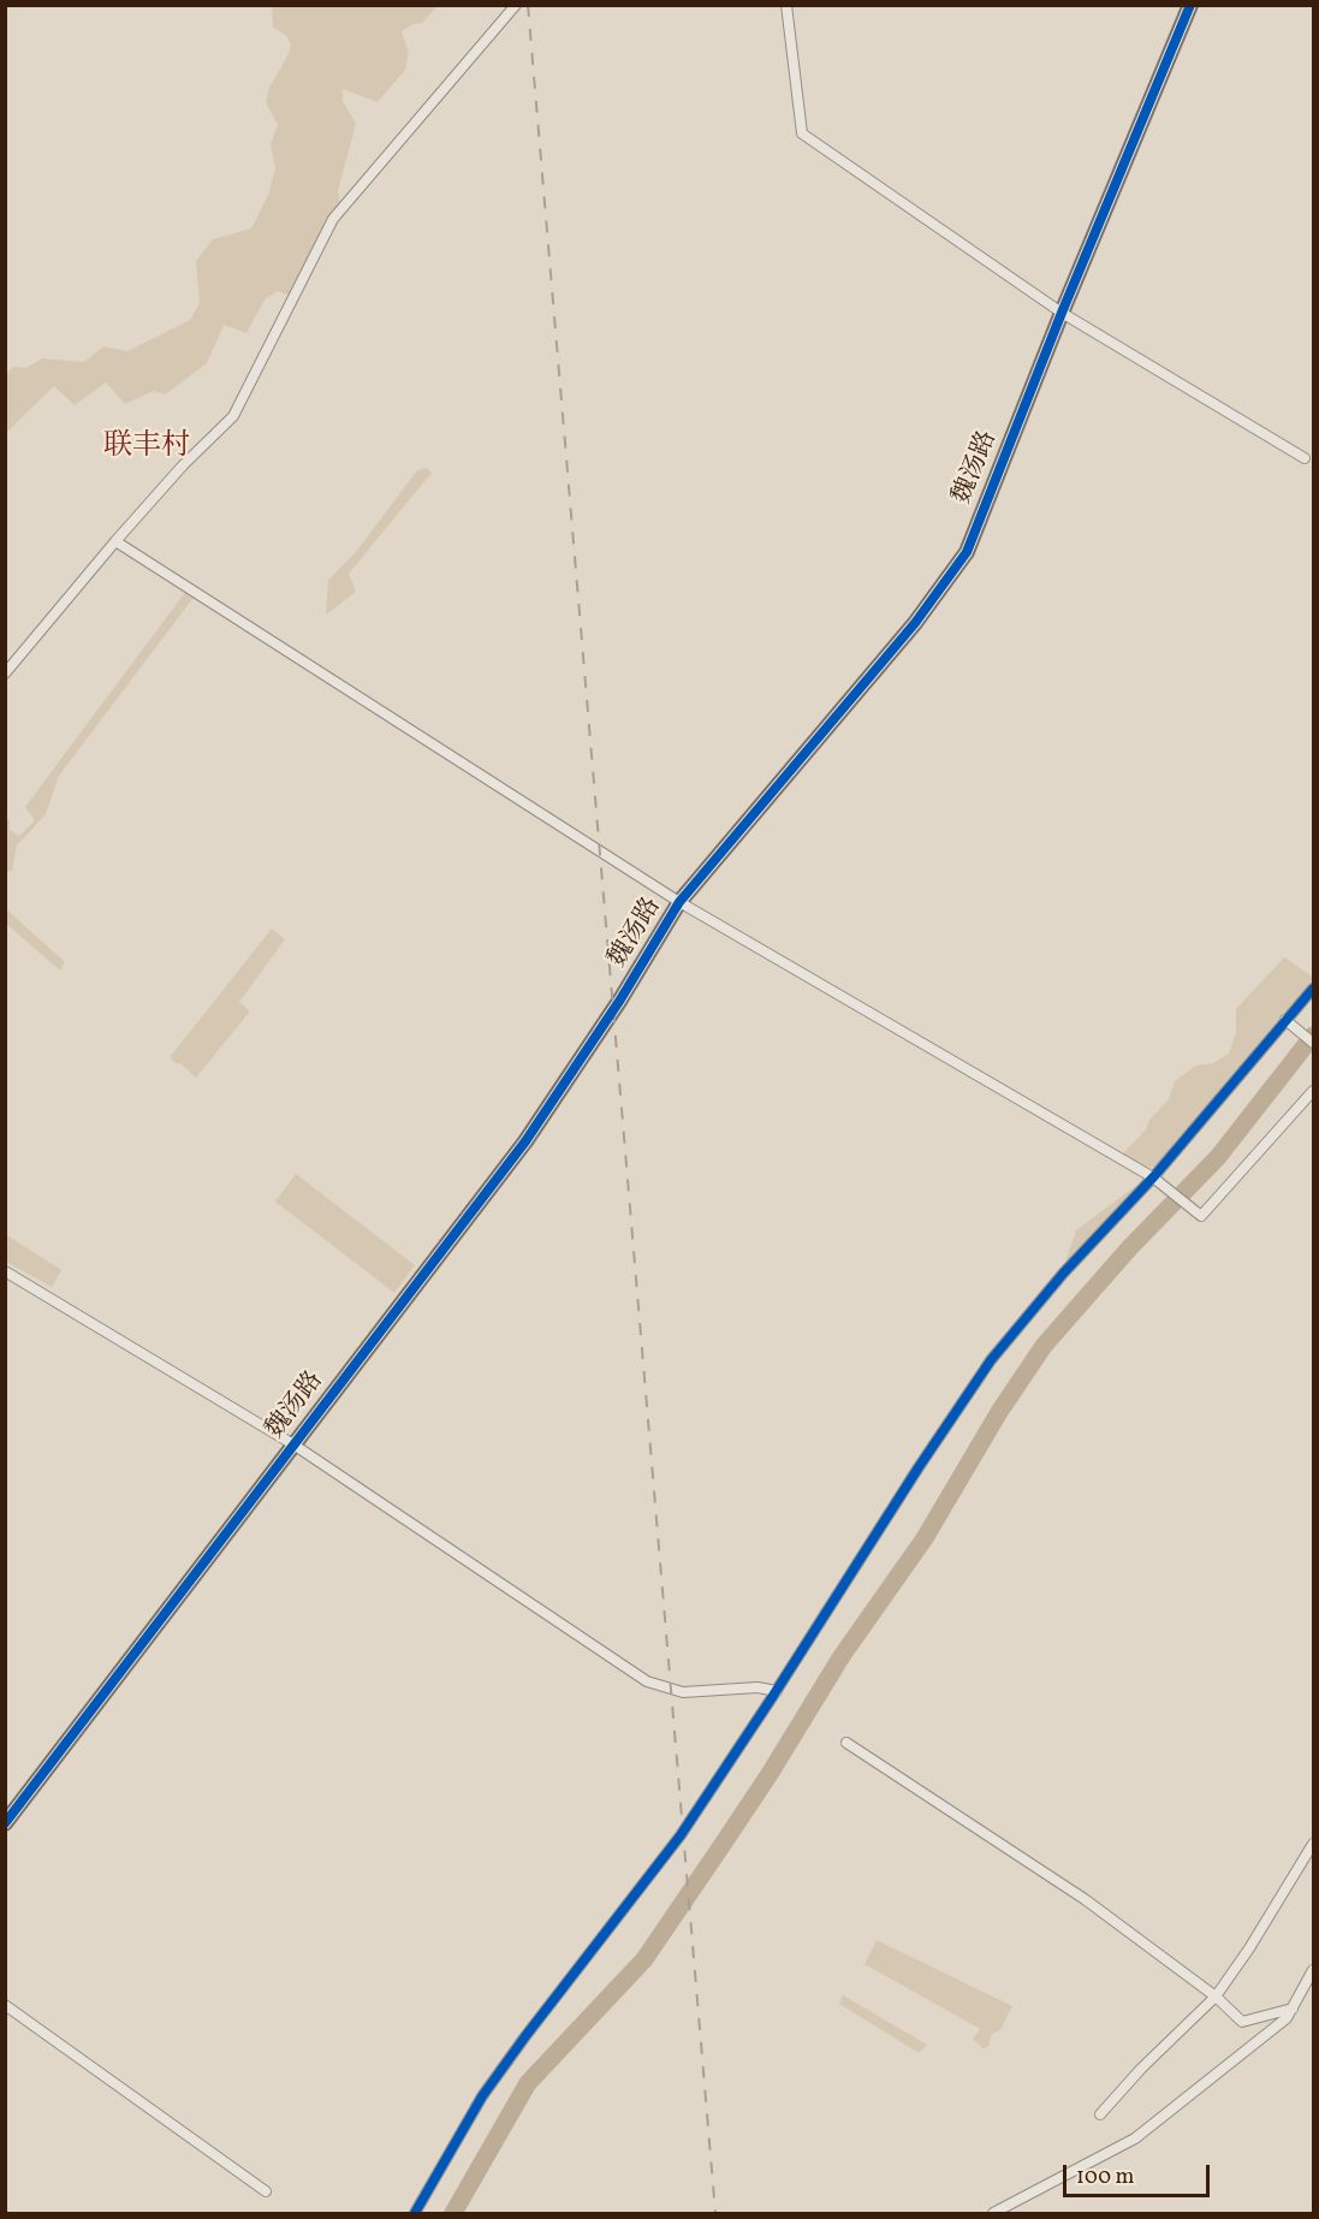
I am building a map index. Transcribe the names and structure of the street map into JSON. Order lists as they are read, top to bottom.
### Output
{
  "streets": {
    "street": ["魏汤路"]
  },
  "districts": ["联丰村"],
  "scale_bar": "100 m"
}
